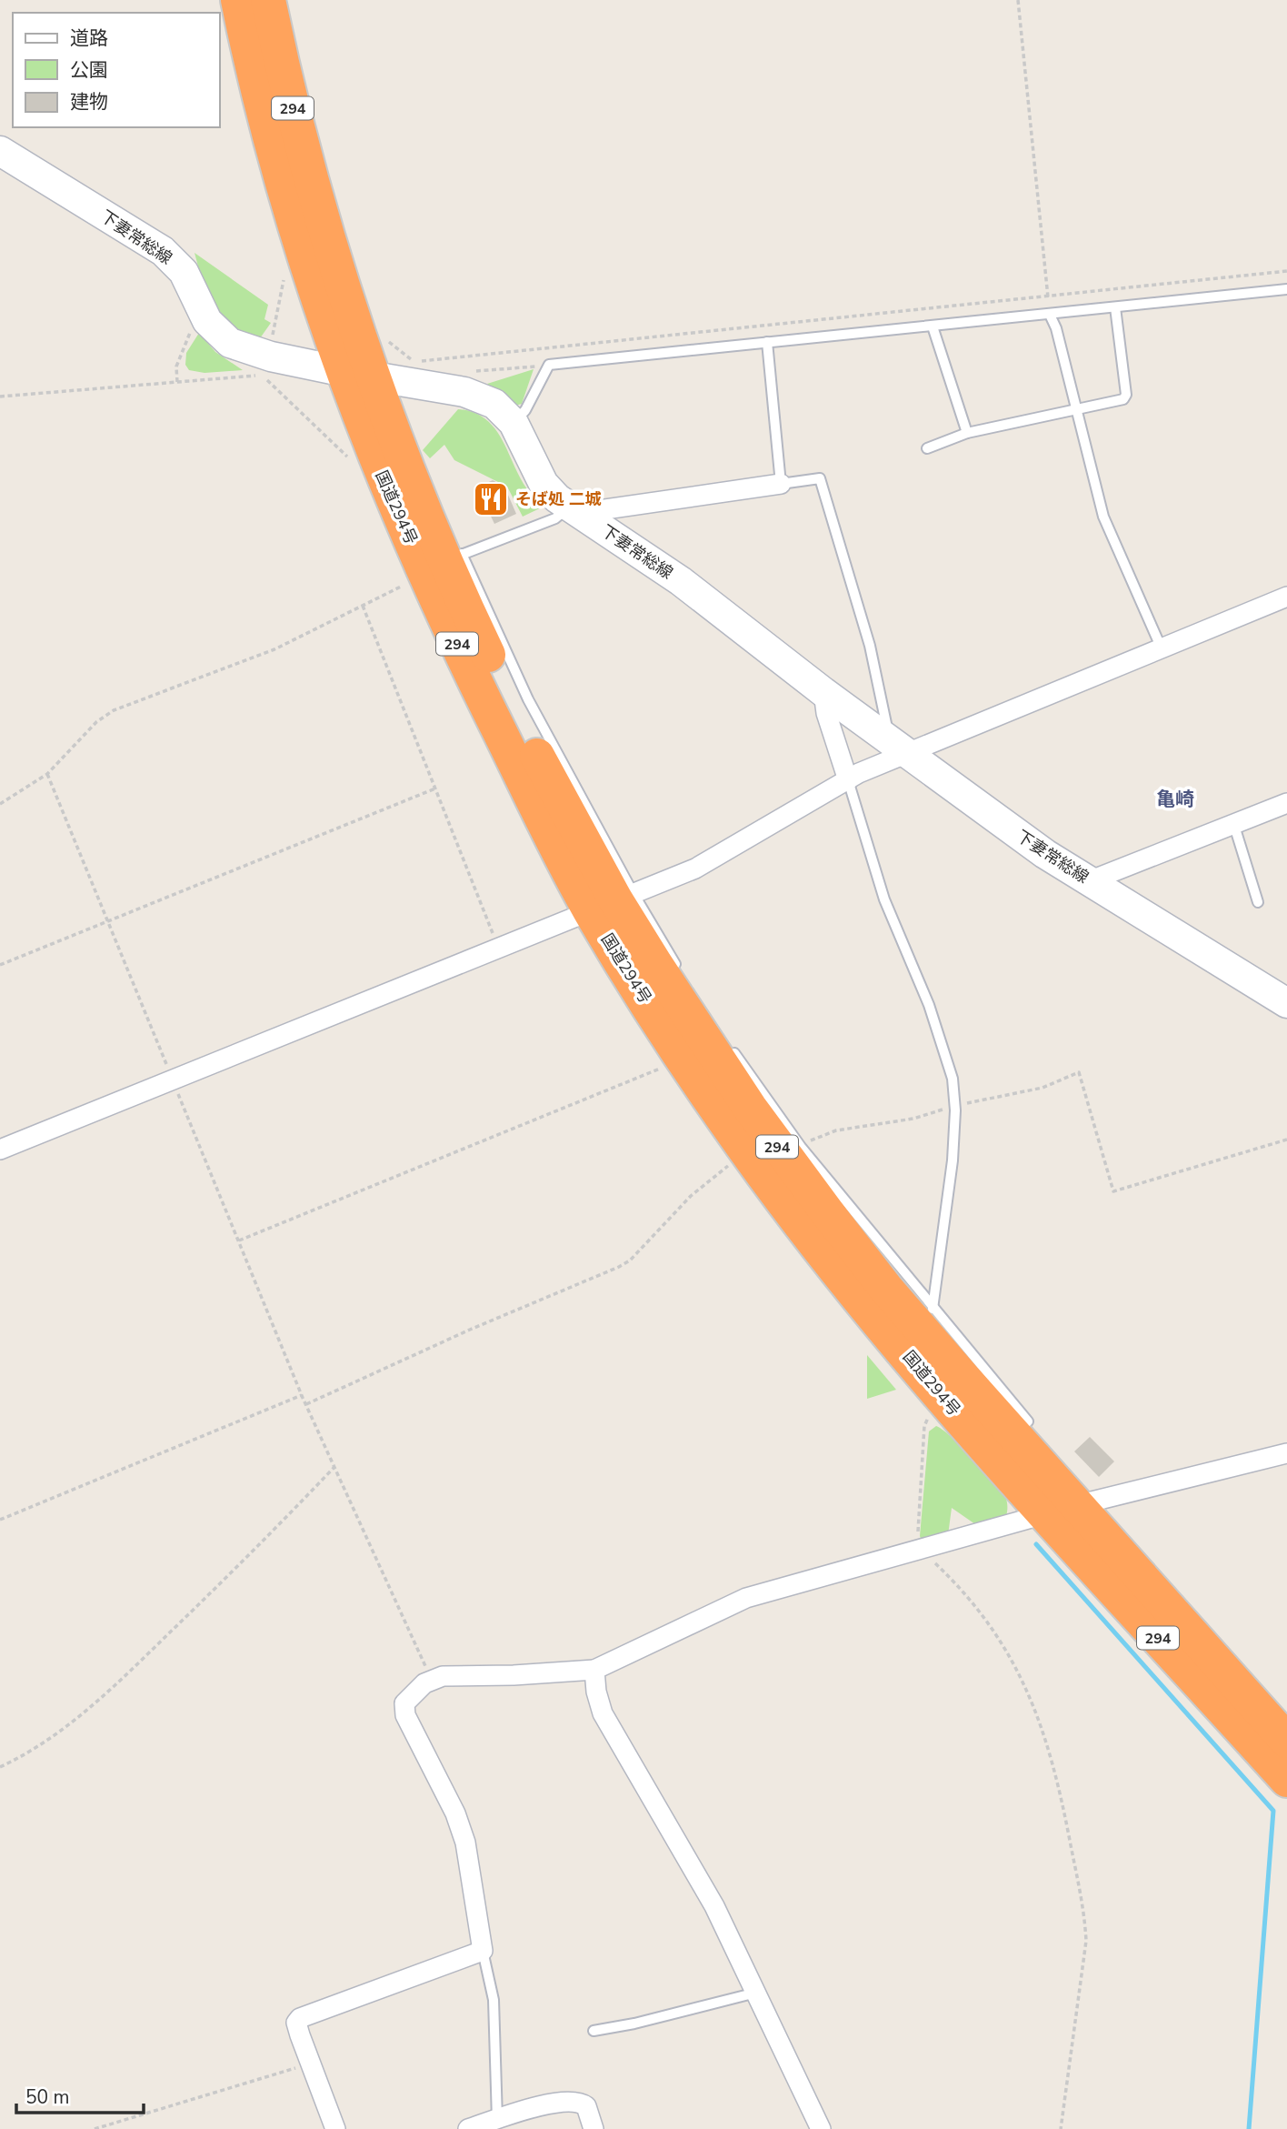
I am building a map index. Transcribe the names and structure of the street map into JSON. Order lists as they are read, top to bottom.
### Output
{
  "streets": {
    "highway": ["294", "国道294号"],
    "main road": ["下妻常総線"]
  },
  "crossings": [
    ["下妻常総線", "国道294号"]
  ],
  "districts": ["亀崎"],
  "places": {
    "restaurant": ["そば処 二城"]
  },
  "legend": ["道路", "公園", "建物"],
  "scale_bar": "50 m"
}
